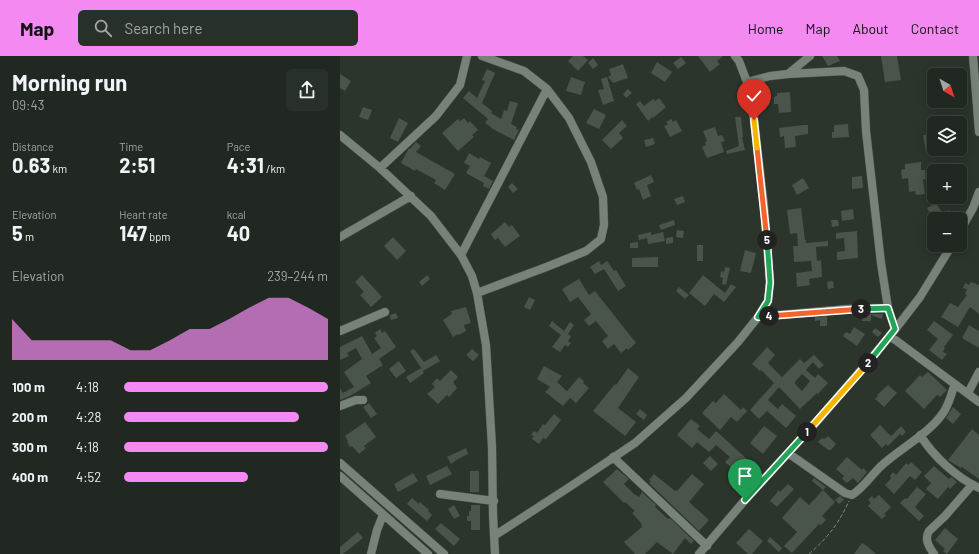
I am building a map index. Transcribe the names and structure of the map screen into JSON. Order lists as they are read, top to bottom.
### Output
{
  "north": "bottom right",
  "page": {
    "header": "Map",
    "search": "Search here",
    "nav": [
      "Home",
      "Map",
      "About",
      "Contact"
    ],
    "heading": ["Morning run", "09:43"],
    "map_buttons": ["+", "−"],
    "stats": [
      ["Distance", "0.63 km"],
      ["Time", "2:51"],
      ["Pace", "4:31 /km"],
      ["Elevation", "5 m"],
      ["Heart rate", "147 bpm"],
      ["kcal", "40"]
    ],
    "pins": [
      "5",
      "3",
      "4",
      "2",
      "1"
    ],
    "chart": ["Elevation", "239–244 m"],
    "list": [
      {
        "name": "100 m",
        "note": "4:18"
      },
      {
        "name": "200 m",
        "note": "4:28"
      },
      {
        "name": "300 m",
        "note": "4:18"
      },
      {
        "name": "400 m",
        "note": "4:52"
      }
    ]
  }
}
